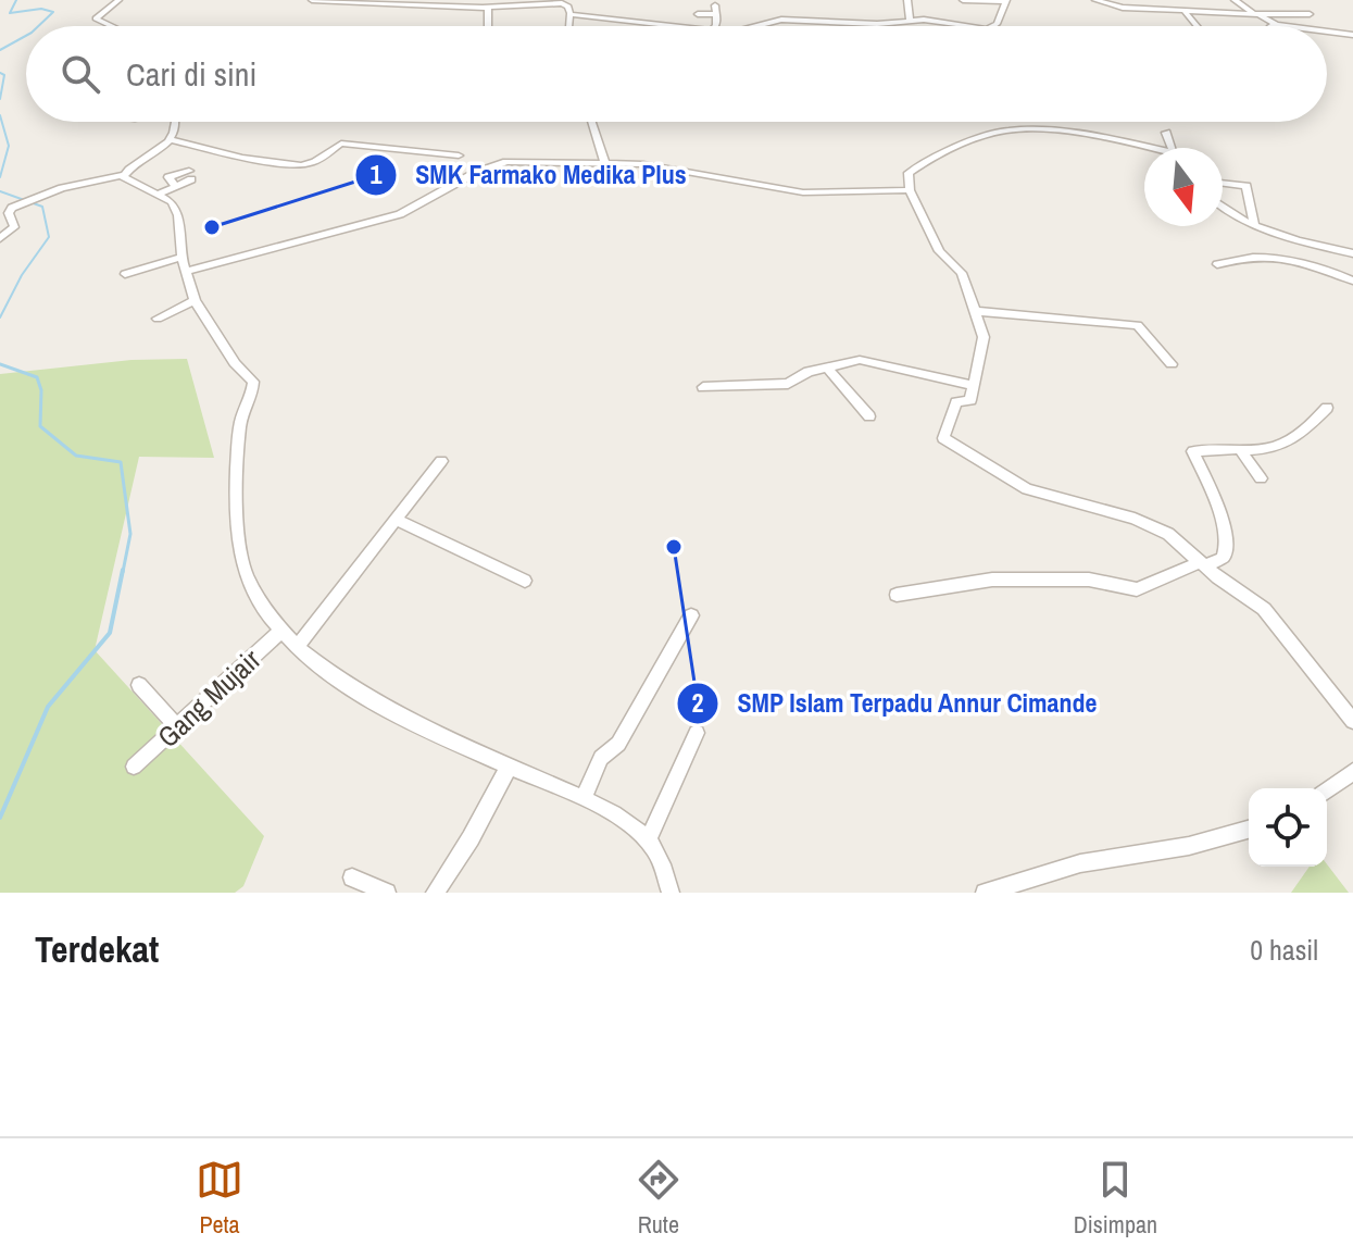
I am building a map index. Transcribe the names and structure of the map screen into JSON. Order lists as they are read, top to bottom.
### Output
{
  "streets": {
    "street": ["Gang Mujair"]
  },
  "places": ["SMK Farmako Medika Plus", "SMP Islam Terpadu Annur Cimande"],
  "north": "bottom",
  "page": {
    "search": "Cari di sini",
    "heading": ["Terdekat", "0 hasil"],
    "nav": ["Peta", "Rute", "Disimpan"]
  }
}
